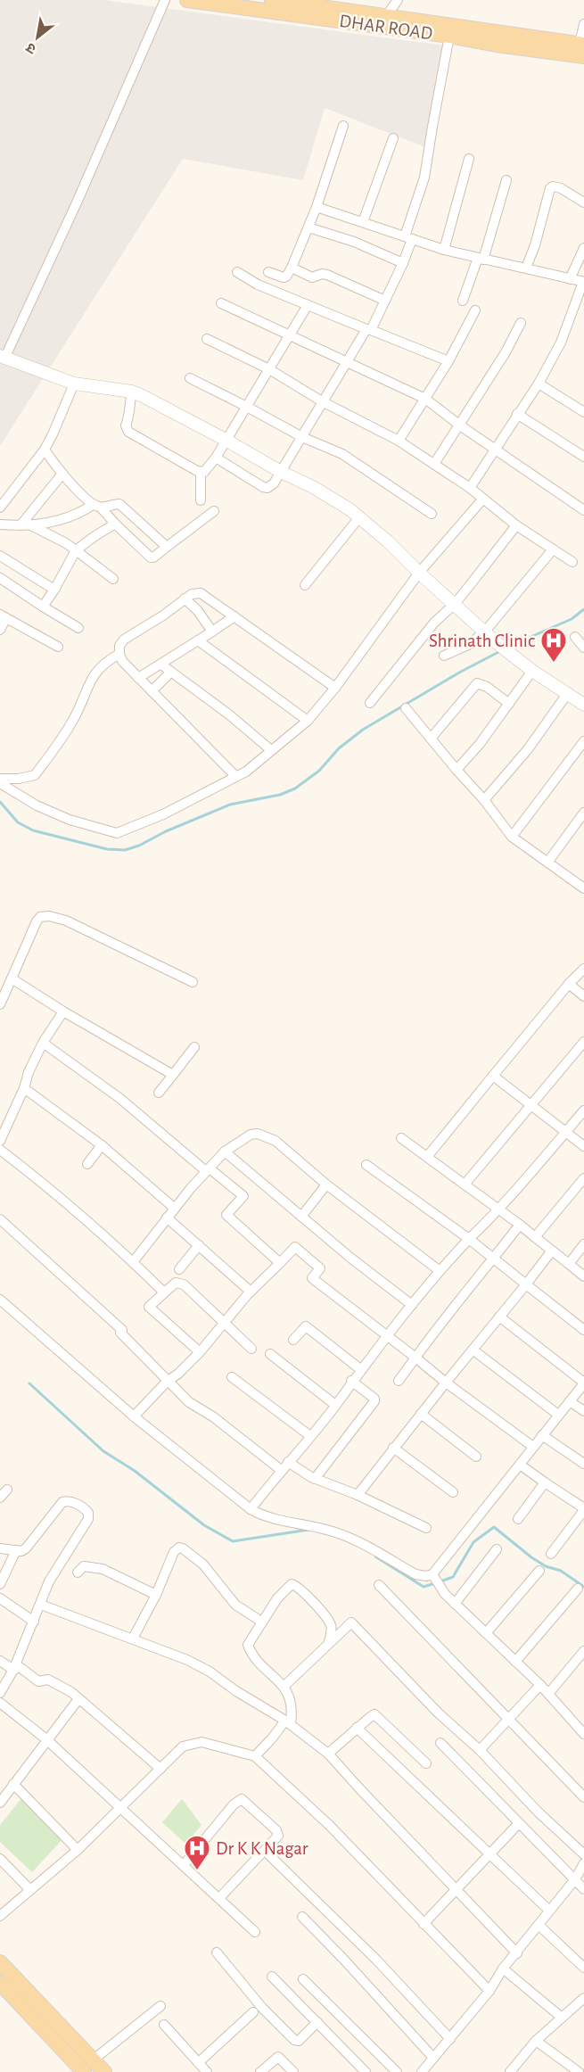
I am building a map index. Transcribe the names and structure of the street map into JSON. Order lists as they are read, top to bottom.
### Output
{
  "streets": {
    "main road": ["DHAR ROAD"]
  },
  "places": {
    "hospital": ["Shrinath Clinic", "Dr K K Nagar"]
  },
  "north": "bottom left"
}
